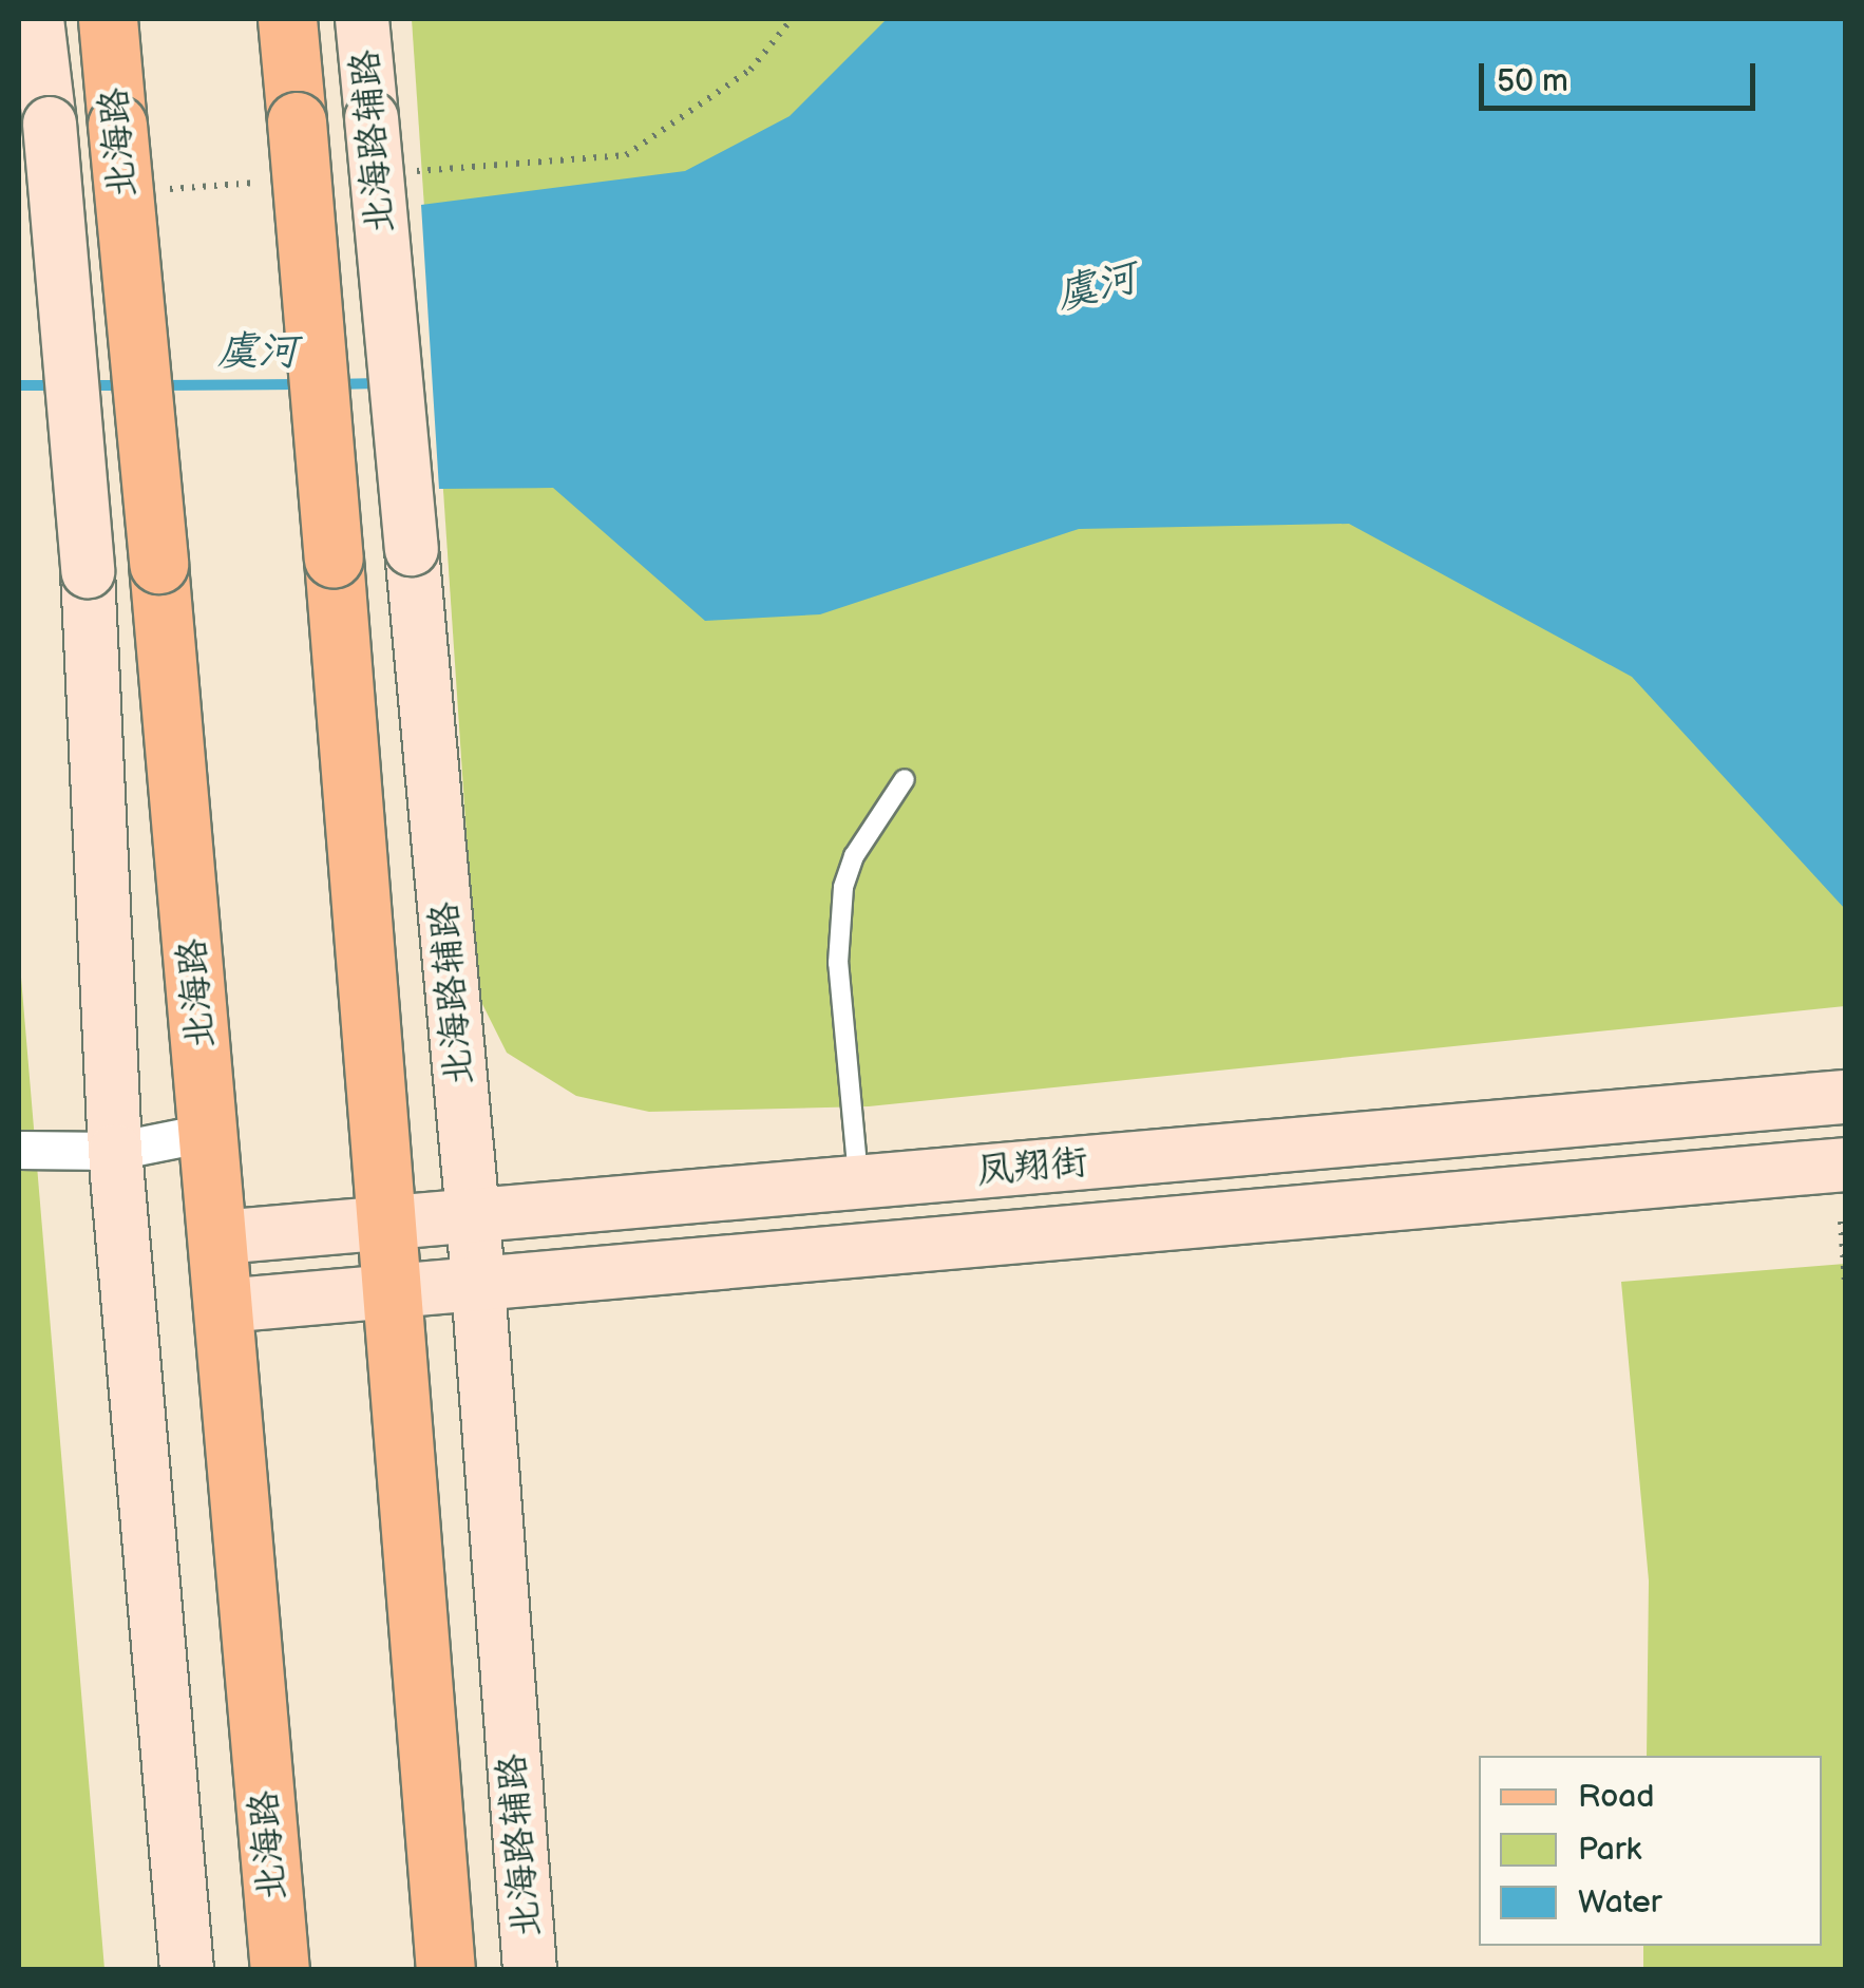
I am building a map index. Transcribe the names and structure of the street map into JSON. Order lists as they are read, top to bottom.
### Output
{
  "streets": {
    "main road": ["北海路"],
    "street": ["北海路辅路", "凤翔街"]
  },
  "crossings": [
    ["北海路辅路", "凤翔街"],
    ["北海路", "凤翔街"]
  ],
  "water": ["虞河"],
  "legend": ["Road", "Park", "Water"],
  "scale_bar": "50 m"
}
